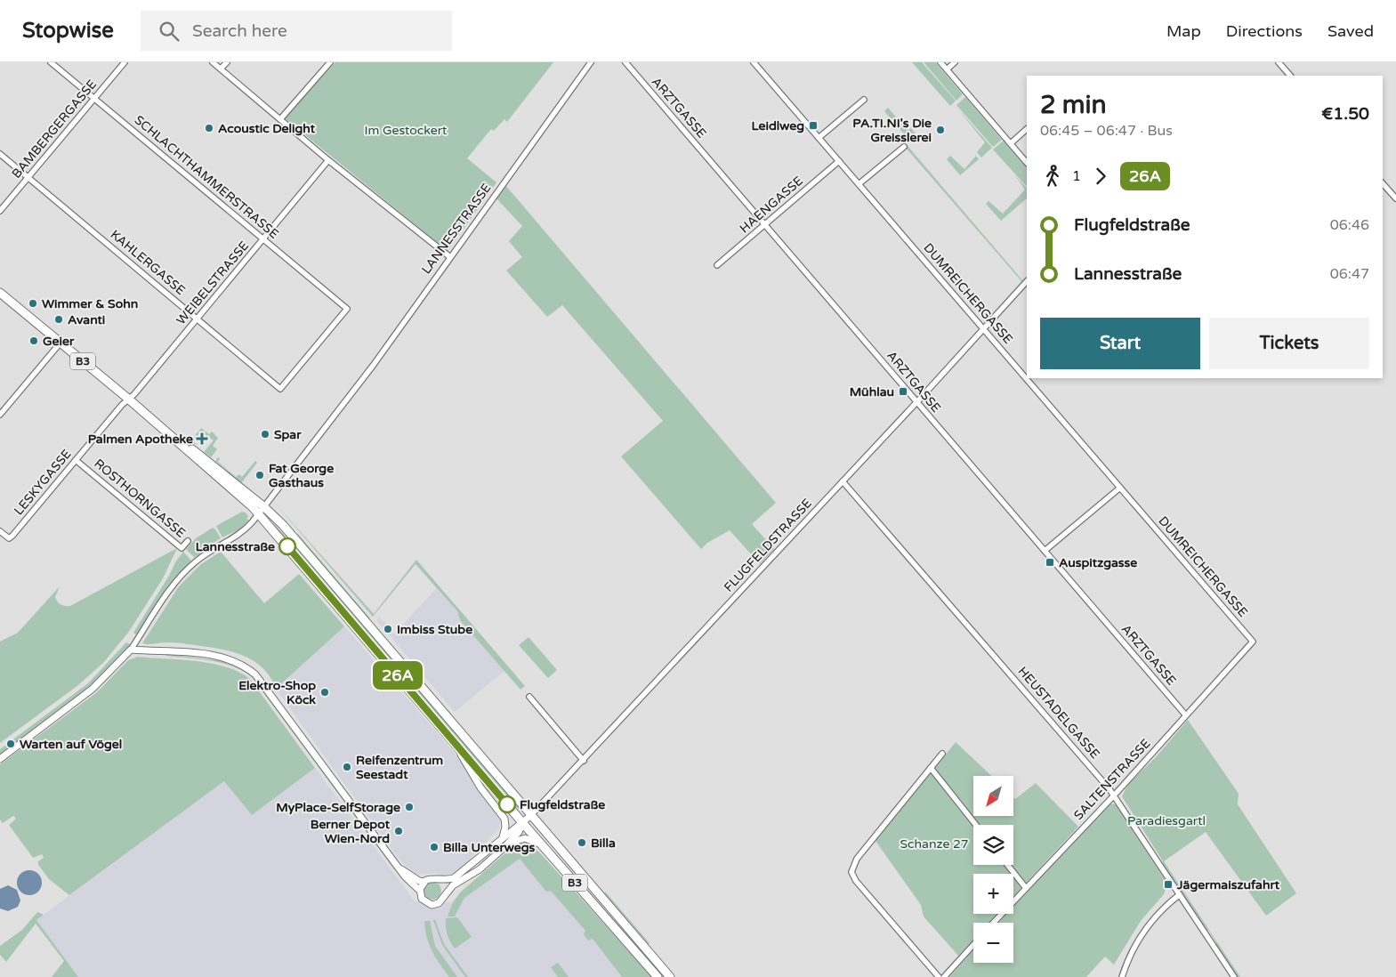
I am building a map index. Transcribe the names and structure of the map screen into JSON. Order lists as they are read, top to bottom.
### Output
{
  "streets": {
    "main road": ["B3"],
    "street": [
      "ARZTGASSE",
      "BAMBERGERGASSE",
      "SCHLACHTHAMMERSTRASSE",
      "HAENGASSE",
      "LANNESSTRASSE",
      "KAHLERGASSE",
      "WEIBELSTRASSE",
      "DUMREICHERGASSE",
      "LESKYGASSE",
      "ROSTHORNGASSE",
      "FLUGFELDSTRASSE",
      "HEUSTADELGASSE",
      "SALTENSTRASSE"
    ]
  },
  "crossings": [
    ["ARZTGASSE", "HAENGASSE"],
    ["ARZTGASSE", "FLUGFELDSTRASSE"],
    ["ARZTGASSE", "SALTENSTRASSE"],
    ["BAMBERGERGASSE", "SCHLACHTHAMMERSTRASSE"],
    ["BAMBERGERGASSE", "KAHLERGASSE"],
    ["SCHLACHTHAMMERSTRASSE", "KAHLERGASSE"],
    ["SCHLACHTHAMMERSTRASSE", "WEIBELSTRASSE"],
    ["HAENGASSE", "DUMREICHERGASSE"],
    ["LANNESSTRASSE", "B3"],
    ["KAHLERGASSE", "WEIBELSTRASSE"],
    ["WEIBELSTRASSE", "B3"],
    ["WEIBELSTRASSE", "LESKYGASSE"],
    ["DUMREICHERGASSE", "FLUGFELDSTRASSE"],
    ["DUMREICHERGASSE", "SALTENSTRASSE"],
    ["B3", "LESKYGASSE"],
    ["B3", "FLUGFELDSTRASSE"],
    ["LESKYGASSE", "ROSTHORNGASSE"],
    ["FLUGFELDSTRASSE", "HEUSTADELGASSE"],
    ["HEUSTADELGASSE", "SALTENSTRASSE"]
  ],
  "parks": ["Im Gestockert", "Paradiesgartl", "Schanze 27"],
  "places": {
    "transit": [
      "Leidlweg",
      "Mühlau",
      "Auspitzgasse",
      "Jägermaiszufahrt"
    ],
    "other": [
      "Acoustic Delight",
      "PA.TI.NI's Die Greisslerei",
      "Wimmer & Sohn",
      "Avanti",
      "Geier",
      "Spar",
      "Fat George Gasthaus",
      "Lannesstraße",
      "Imbiss Stube",
      "Elektro-Shop Köck",
      "Warten auf Vögel",
      "Reifenzentrum Seestadt",
      "Flugfeldstraße",
      "MyPlace-SelfStorage",
      "Berner Depot Wien-Nord",
      "Billa",
      "Billa Unterwegs"
    ],
    "health": ["Palmen Apotheke"]
  },
  "lines": ["bus line 26A"],
  "north": "bottom left",
  "page": {
    "header": "Stopwise",
    "search": "Search here",
    "nav": ["Map", "Directions", "Saved"],
    "on_map": "26A",
    "heading": ["2 min", "06:45 – 06:47 · Bus", "€1.50"],
    "legs": ["1", "26A"],
    "list": [
      {
        "name": "Flugfeldstraße",
        "value": "06:46"
      },
      {
        "name": "Lannesstraße",
        "value": "06:47"
      }
    ],
    "buttons": ["Start", "Tickets"],
    "map_buttons": ["+", "−"]
  }
}
